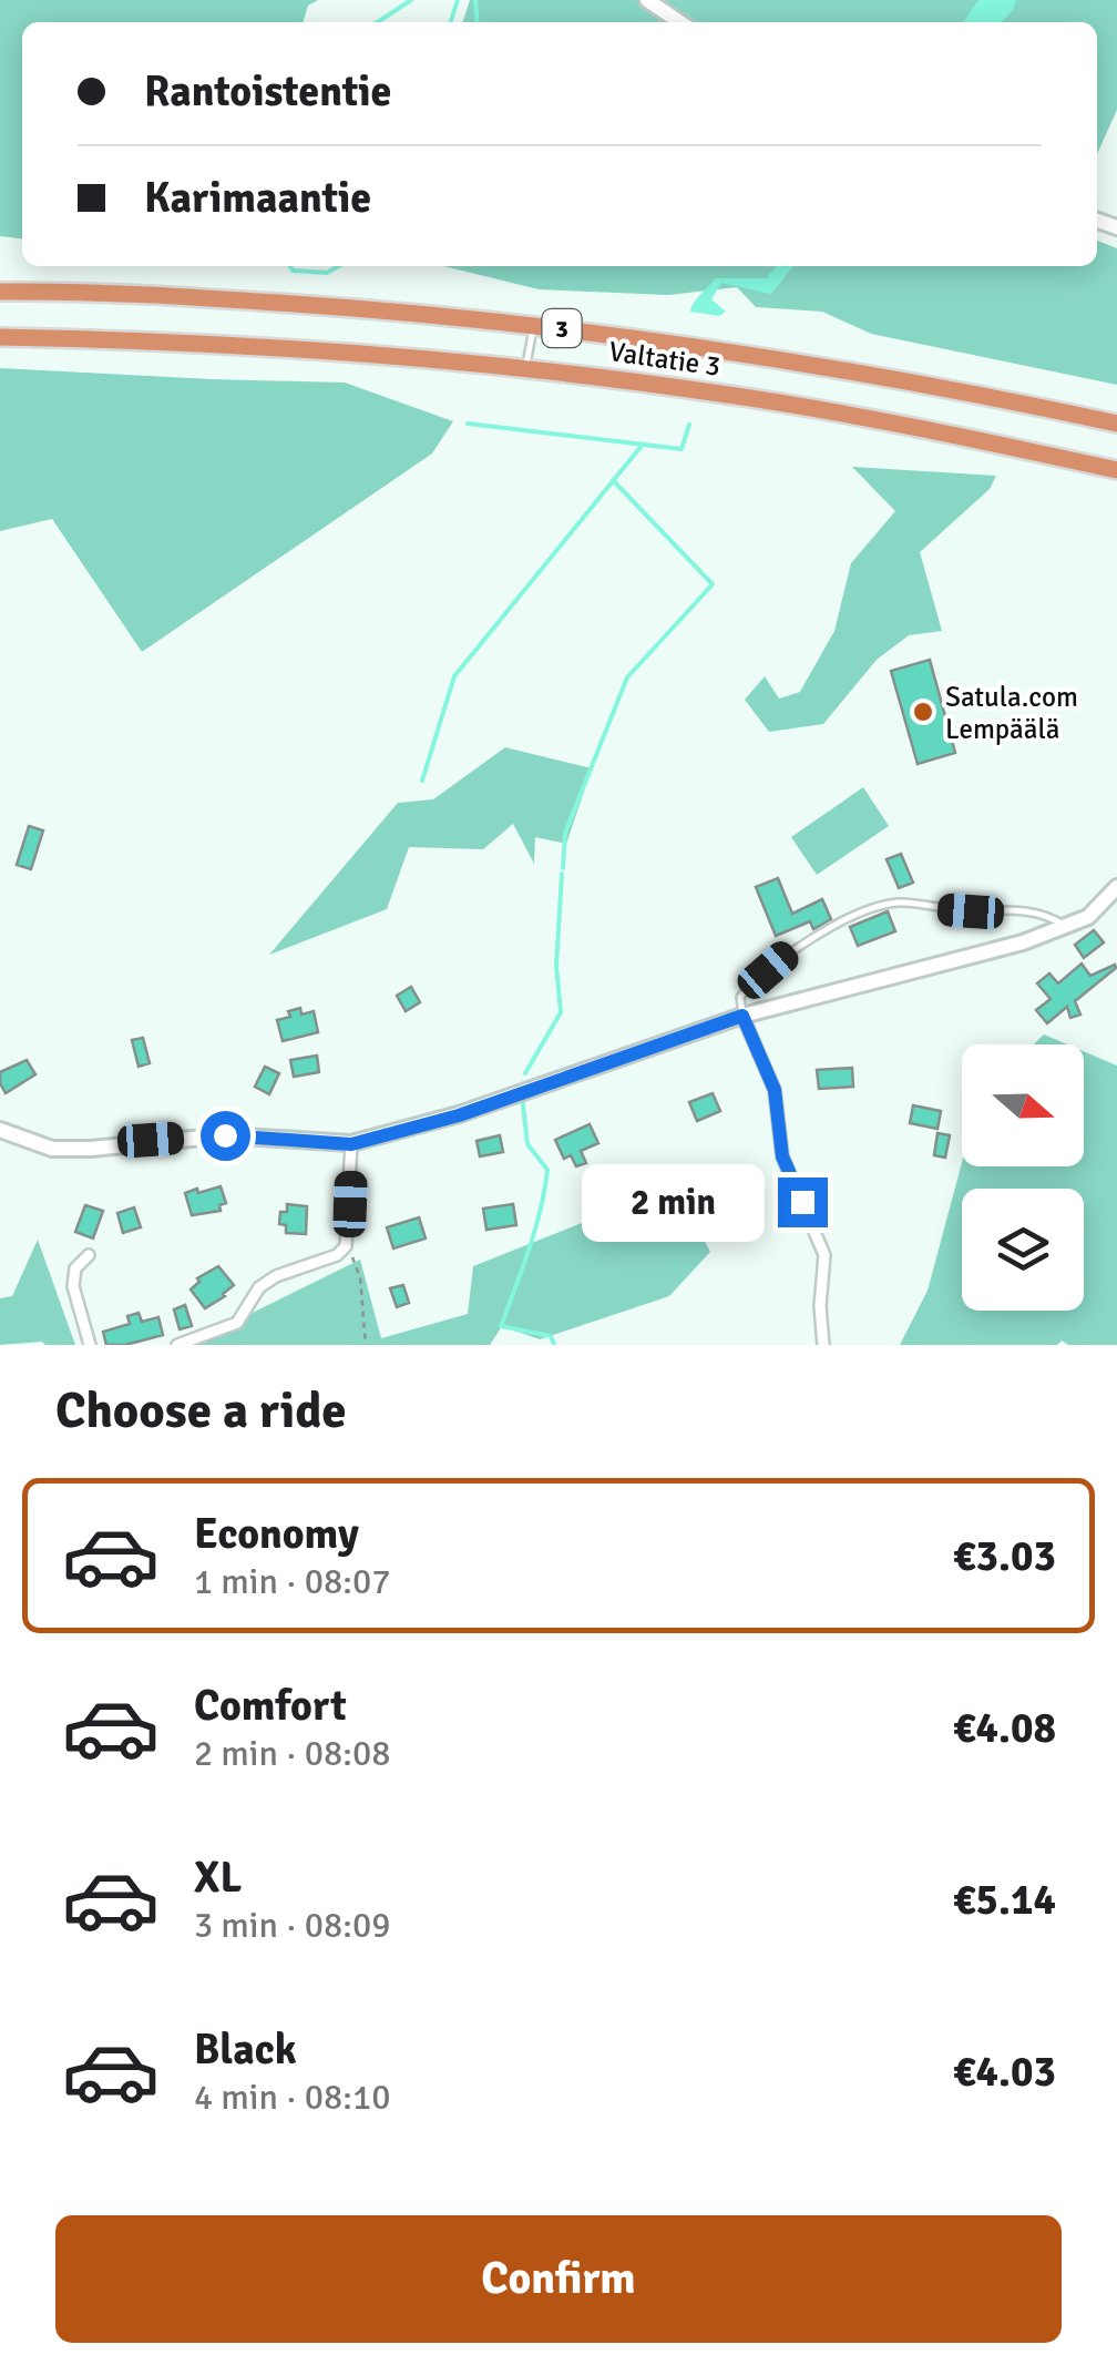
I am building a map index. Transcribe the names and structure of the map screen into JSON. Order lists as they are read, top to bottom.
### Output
{
  "streets": {
    "highway": ["3", "Valtatie 3"]
  },
  "places": ["Satula.com Lempäälä"],
  "north": "right",
  "page": {
    "banner": ["Rantoistentie", "Karimaantie"],
    "bubble": "2 min",
    "heading": "Choose a ride",
    "list": [
      {
        "name": "Economy",
        "note": "1 min · 08:07",
        "value": "€3.03"
      },
      {
        "name": "Comfort",
        "note": "2 min · 08:08",
        "value": "€4.08"
      },
      {
        "name": "XL",
        "note": "3 min · 08:09",
        "value": "€5.14"
      },
      {
        "name": "Black",
        "note": "4 min · 08:10",
        "value": "€4.03"
      }
    ],
    "buttons": "Confirm"
  }
}
